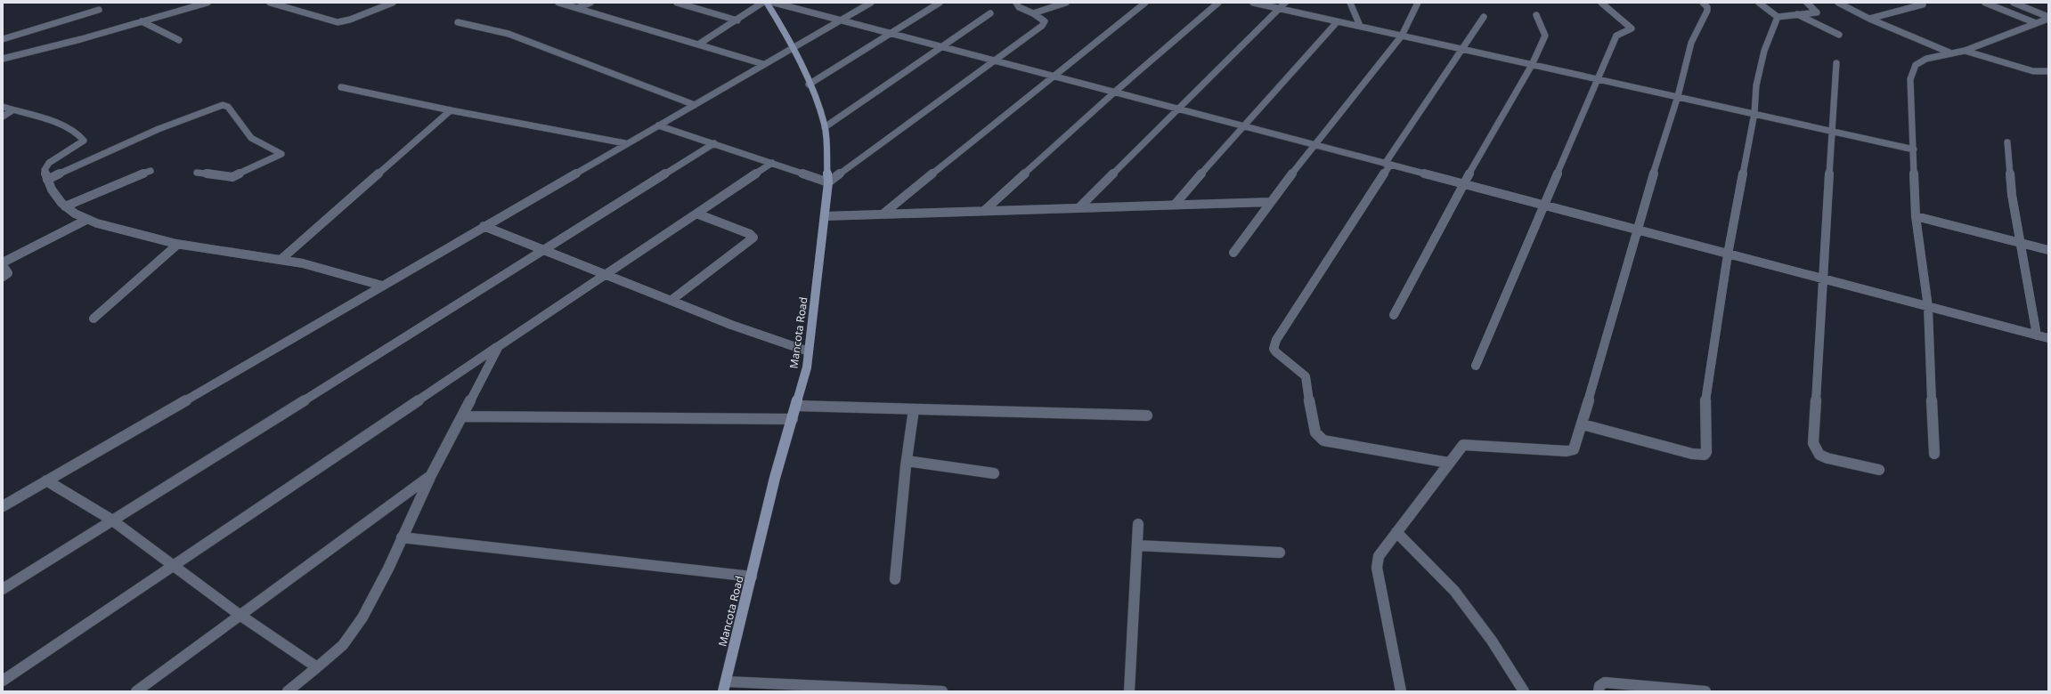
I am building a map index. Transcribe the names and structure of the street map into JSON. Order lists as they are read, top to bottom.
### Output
{
  "streets": {
    "main road": ["Mancota Road"]
  }
}
